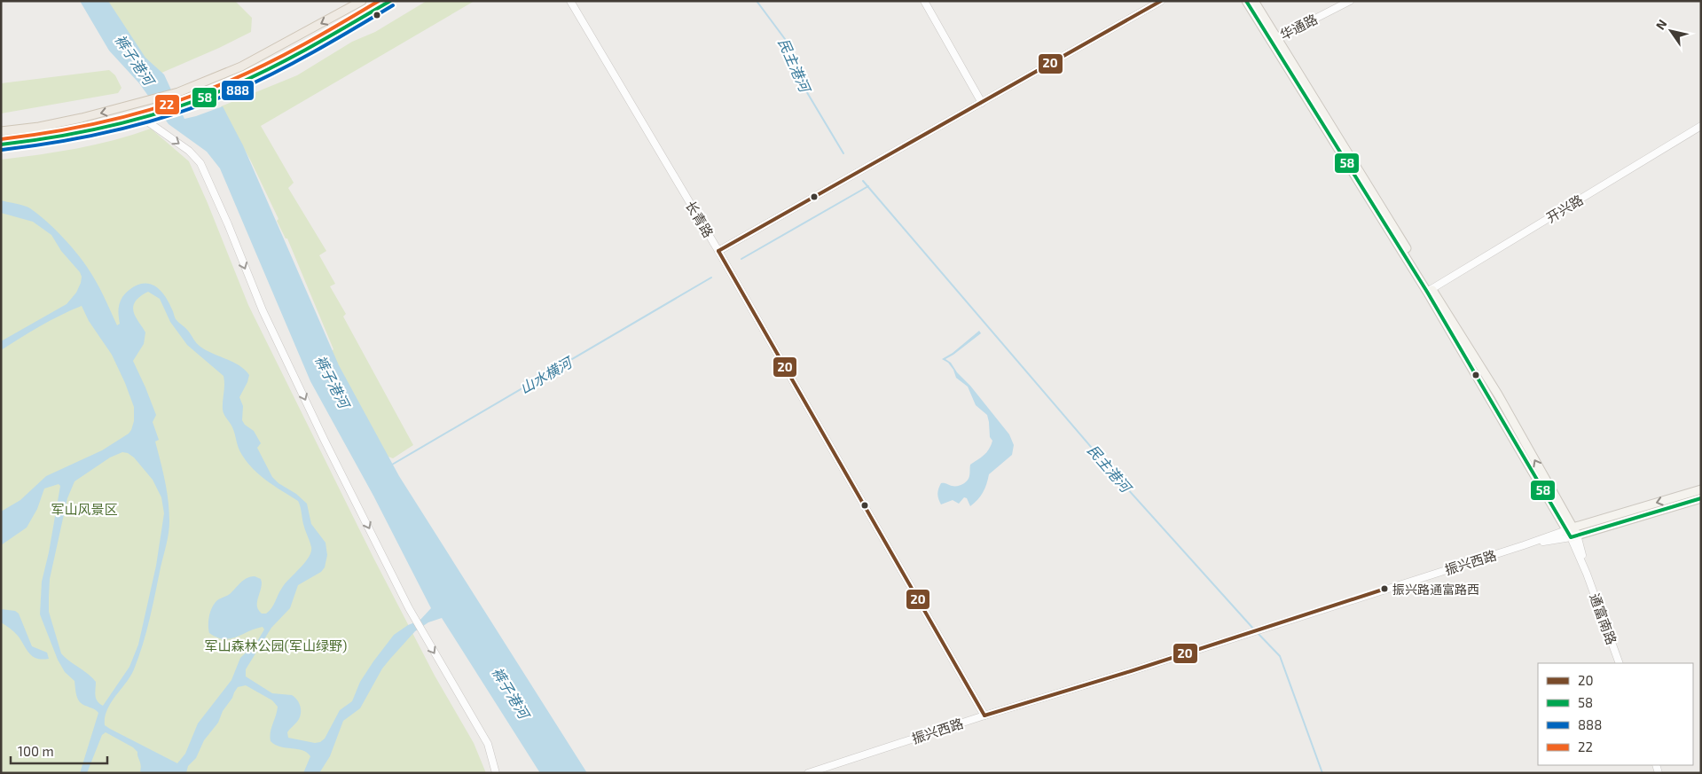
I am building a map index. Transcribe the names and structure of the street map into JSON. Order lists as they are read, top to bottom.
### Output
{
  "streets": {
    "main road": ["通富南路"],
    "street": [
      "华通路",
      "开兴路",
      "长青路",
      "振兴西路"
    ]
  },
  "crossings": [
    ["华通路", "通富南路"],
    ["开兴路", "通富南路"],
    ["长青路", "振兴西路"],
    ["振兴西路", "通富南路"]
  ],
  "water": ["裤子港河", "民主港河", "山水横河"],
  "parks": ["军山风景区", "军山森林公园(军山绿野)"],
  "places": ["振兴路通富路西"],
  "lines": [
    "transit line 20",
    "transit line 58",
    "transit line 22",
    "transit line 888"
  ],
  "legend": [
    "20",
    "58",
    "888",
    "22"
  ],
  "scale_bar": "100 m",
  "north": "top left"
}
